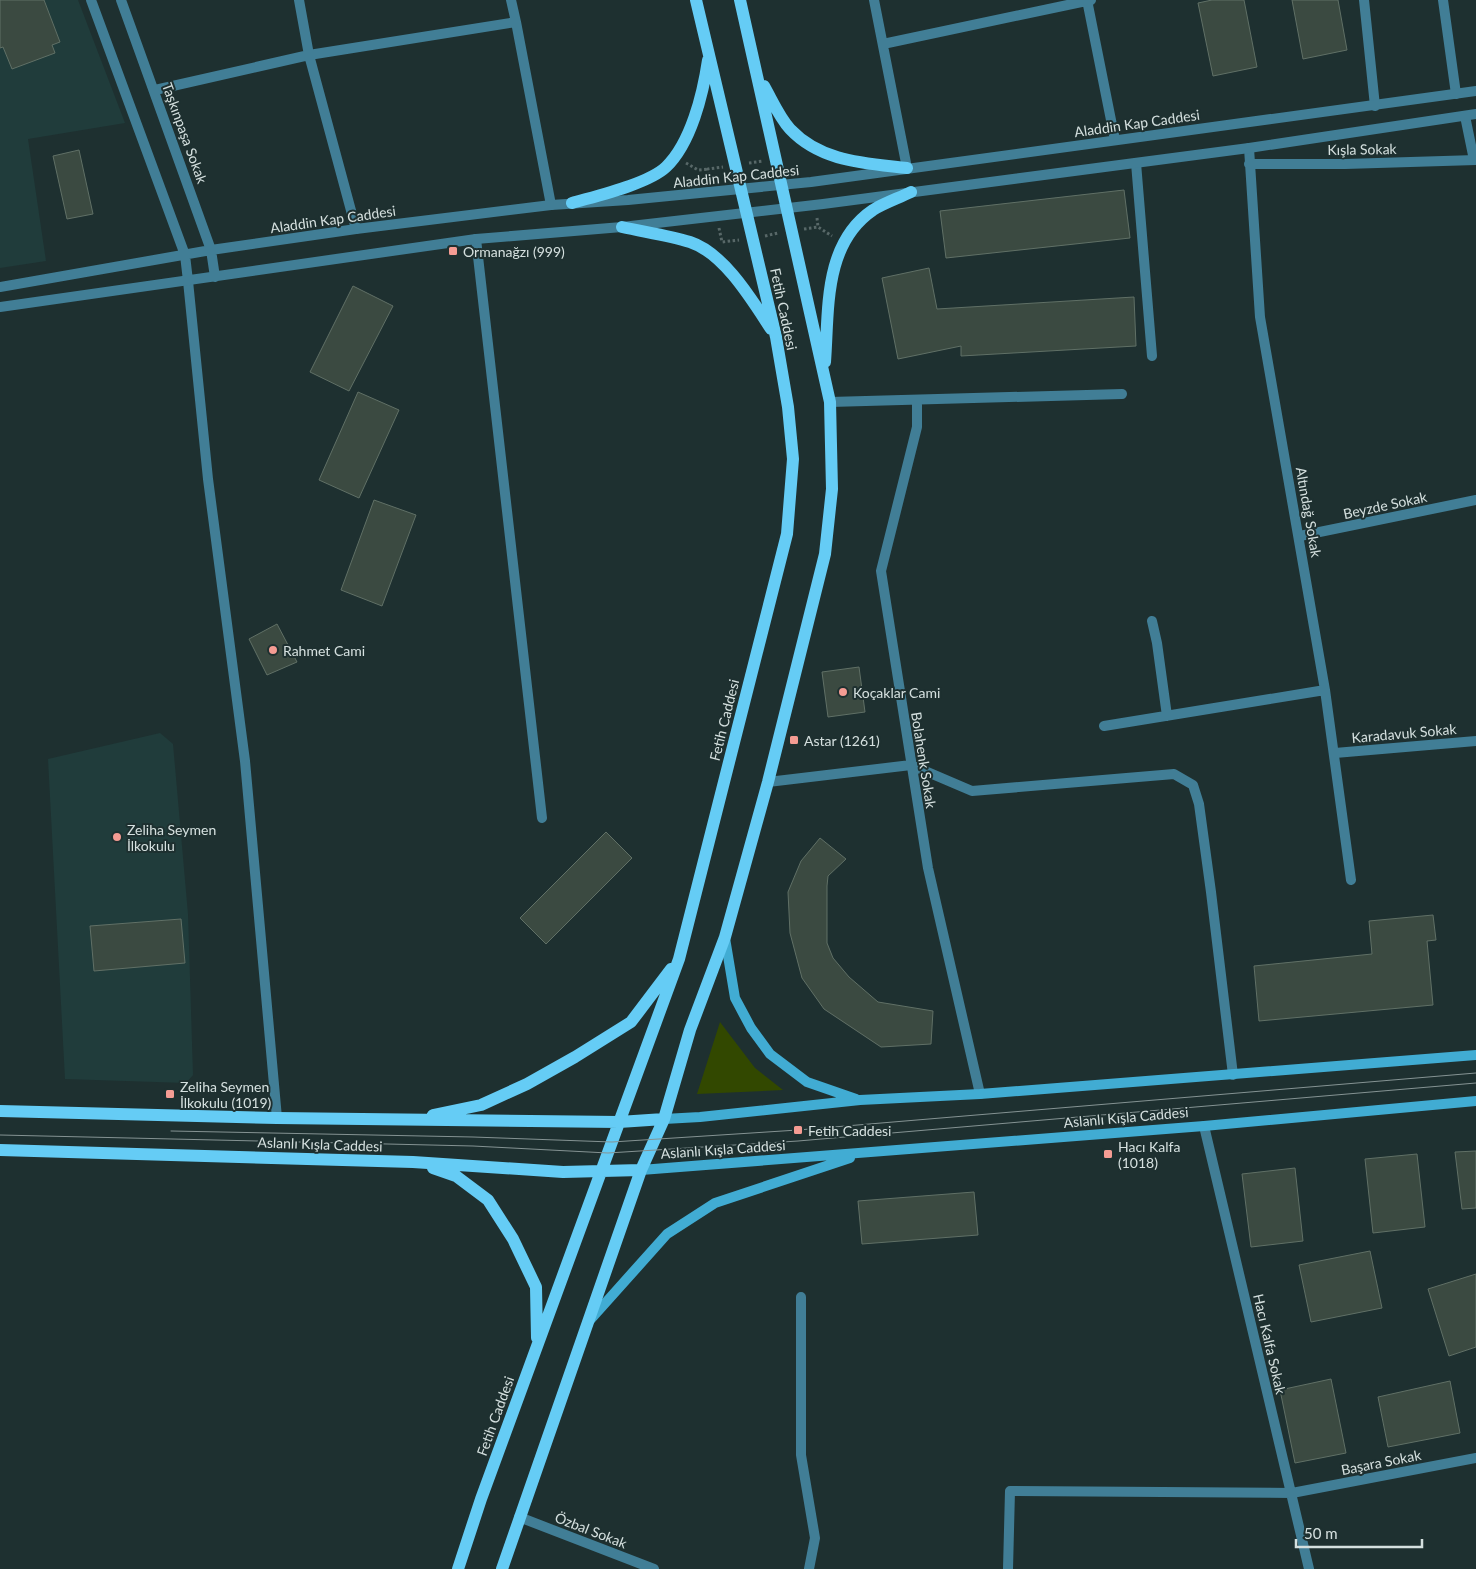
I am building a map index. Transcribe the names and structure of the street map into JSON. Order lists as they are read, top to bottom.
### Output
{
  "streets": {
    "main road": ["Fetih Caddesi", "Aslanlı Kışla Caddesi"],
    "street": [
      "Aladdin Kap Caddesi",
      "Taşkınpaşa Sokak",
      "Kışla Sokak",
      "Beyzde Sokak",
      "Altındağ Sokak",
      "Karadavuk Sokak",
      "Bolahenk Sokak",
      "Hacı Kalfa Sokak",
      "Başara Sokak",
      "Özbal Sokak"
    ]
  },
  "crossings": [
    ["Aladdin Kap Caddesi", "Taşkınpaşa Sokak"],
    ["Aladdin Kap Caddesi", "Fetih Caddesi"],
    ["Kışla Sokak", "Altındağ Sokak"],
    ["Fetih Caddesi", "Aslanlı Kışla Caddesi"],
    ["Fetih Caddesi", "Özbal Sokak"],
    ["Beyzde Sokak", "Altındağ Sokak"],
    ["Altındağ Sokak", "Karadavuk Sokak"],
    ["Bolahenk Sokak", "Aslanlı Kışla Caddesi"],
    ["Aslanlı Kışla Caddesi", "Hacı Kalfa Sokak"],
    ["Hacı Kalfa Sokak", "Başara Sokak"]
  ],
  "places": {
    "transit": [
      "Ormanağzı (999)",
      "Astar (1261)",
      "Zeliha Seymen İlkokulu (1019)",
      "Fetih Caddesi",
      "Hacı Kalfa (1018)"
    ],
    "other": ["Rahmet Cami", "Koçaklar Cami", "Zeliha Seymen İlkokulu"]
  },
  "scale_bar": "50 m"
}
